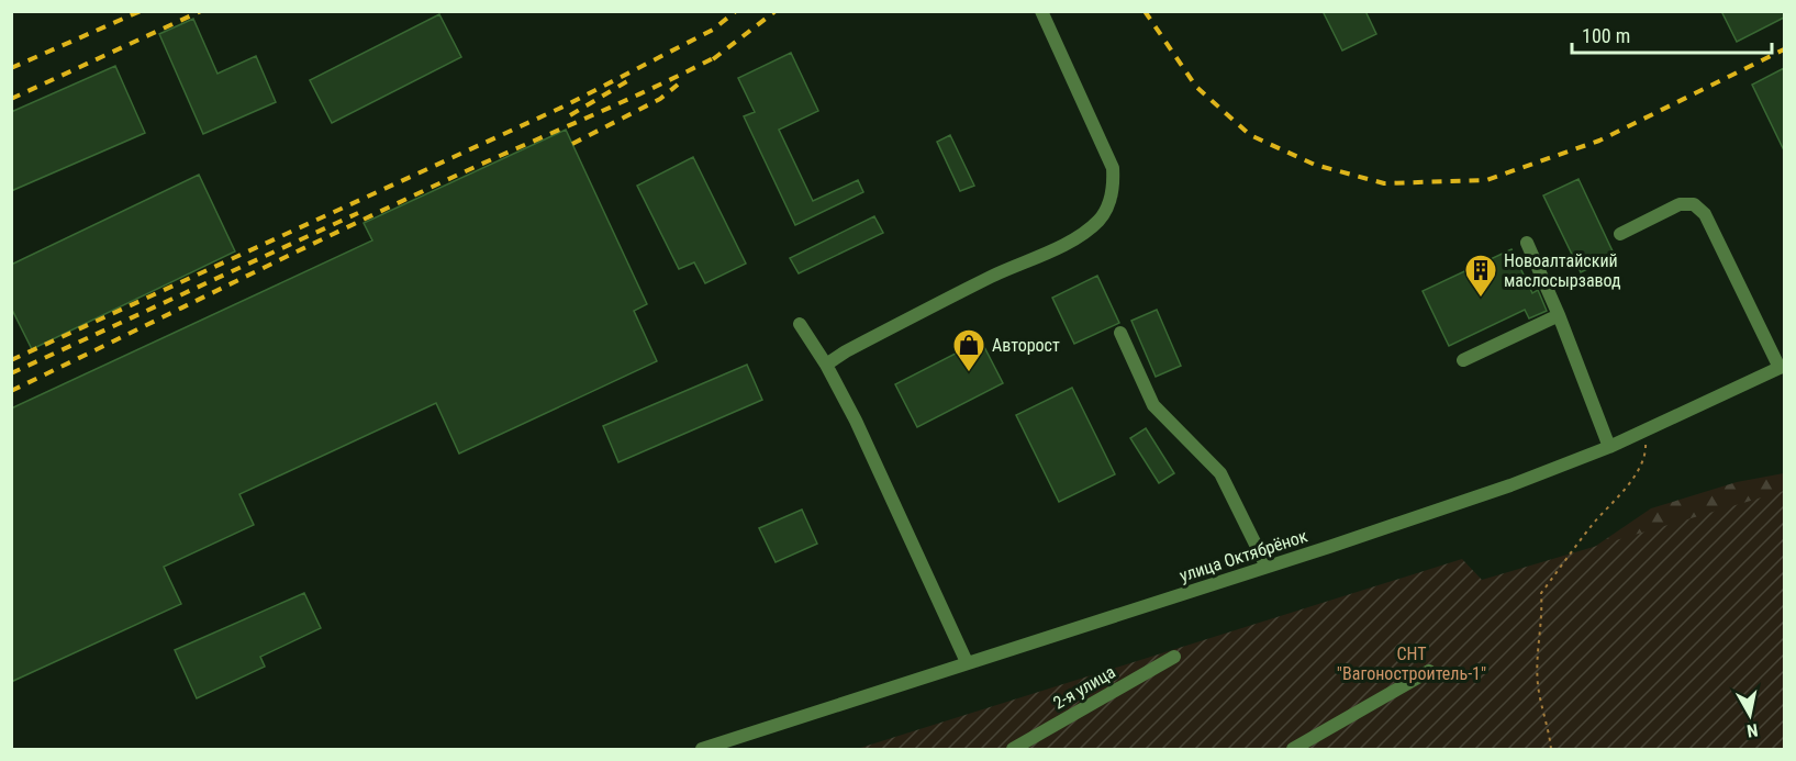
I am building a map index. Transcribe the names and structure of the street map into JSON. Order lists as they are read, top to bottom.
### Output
{
  "streets": {
    "street": ["улица Октябрёнок", "2-я улица"]
  },
  "parks": ["СНТ \"Вагоностроитель-1\""],
  "places": {
    "building": ["Новоалтайский маслосырзавод"],
    "shop": ["Авторост"]
  },
  "scale_bar": "100 m",
  "north": "bottom"
}
